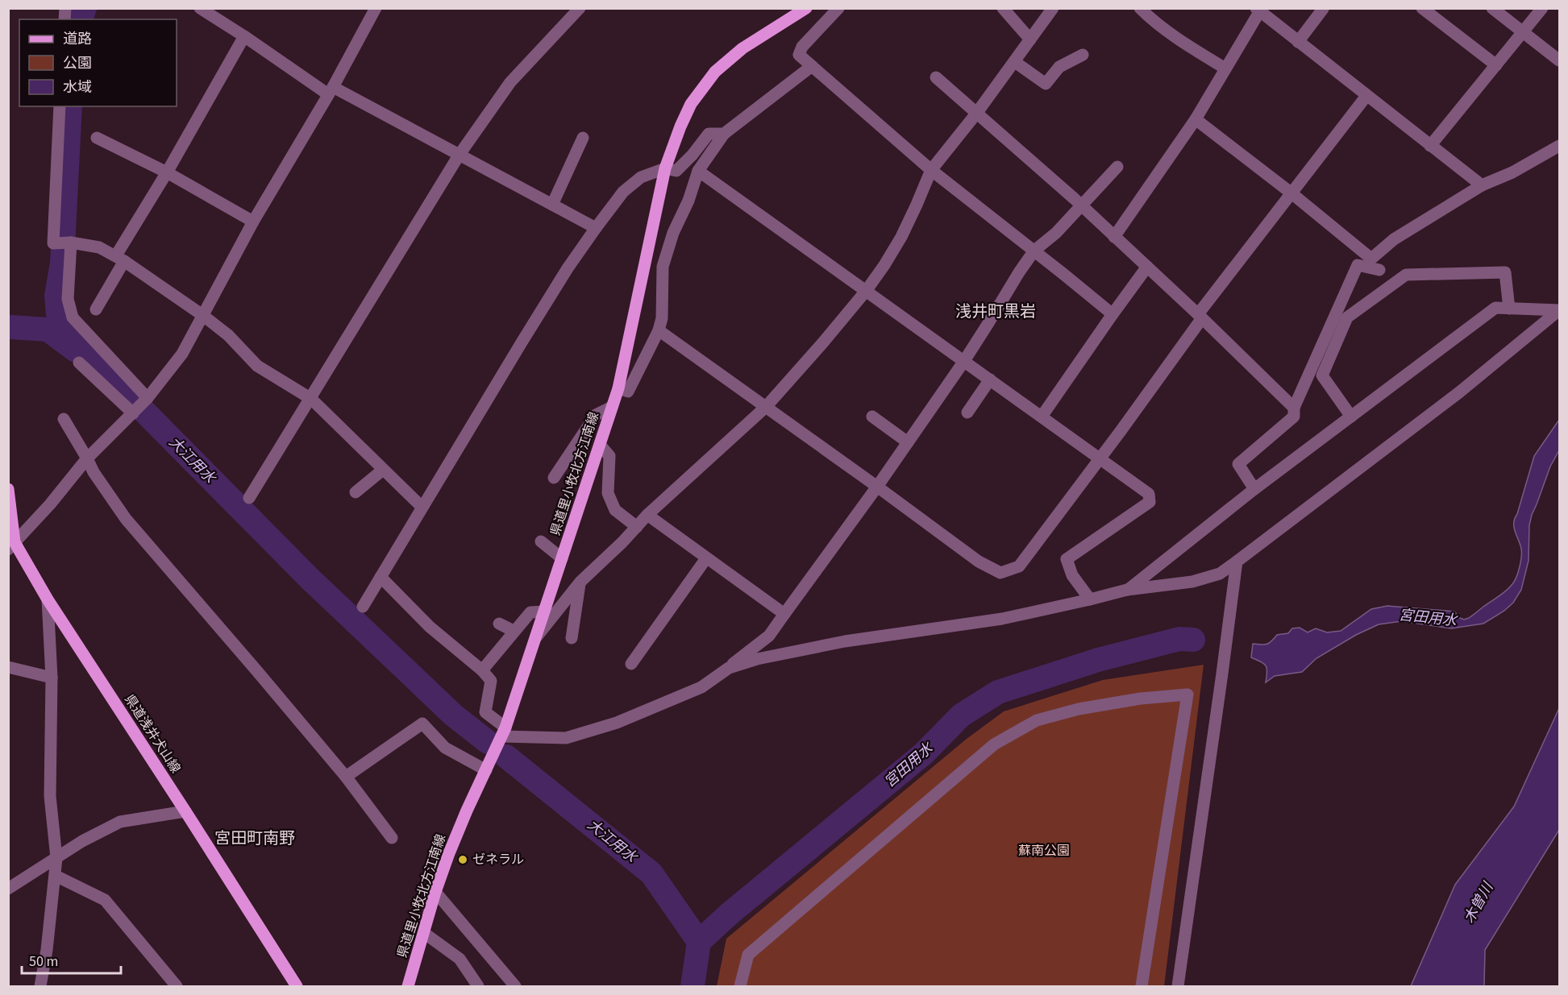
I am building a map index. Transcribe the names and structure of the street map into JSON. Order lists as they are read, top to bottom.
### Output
{
  "streets": {
    "main road": ["県道里小牧北方江南線", "県道浅井犬山線"]
  },
  "districts": ["浅井町黒岩", "宮田町南野"],
  "water": ["大江用水", "宮田用水", "木曽川"],
  "parks": ["蘇南公園"],
  "places": ["ゼネラル"],
  "legend": ["道路", "公園", "水域"],
  "scale_bar": "50 m"
}
